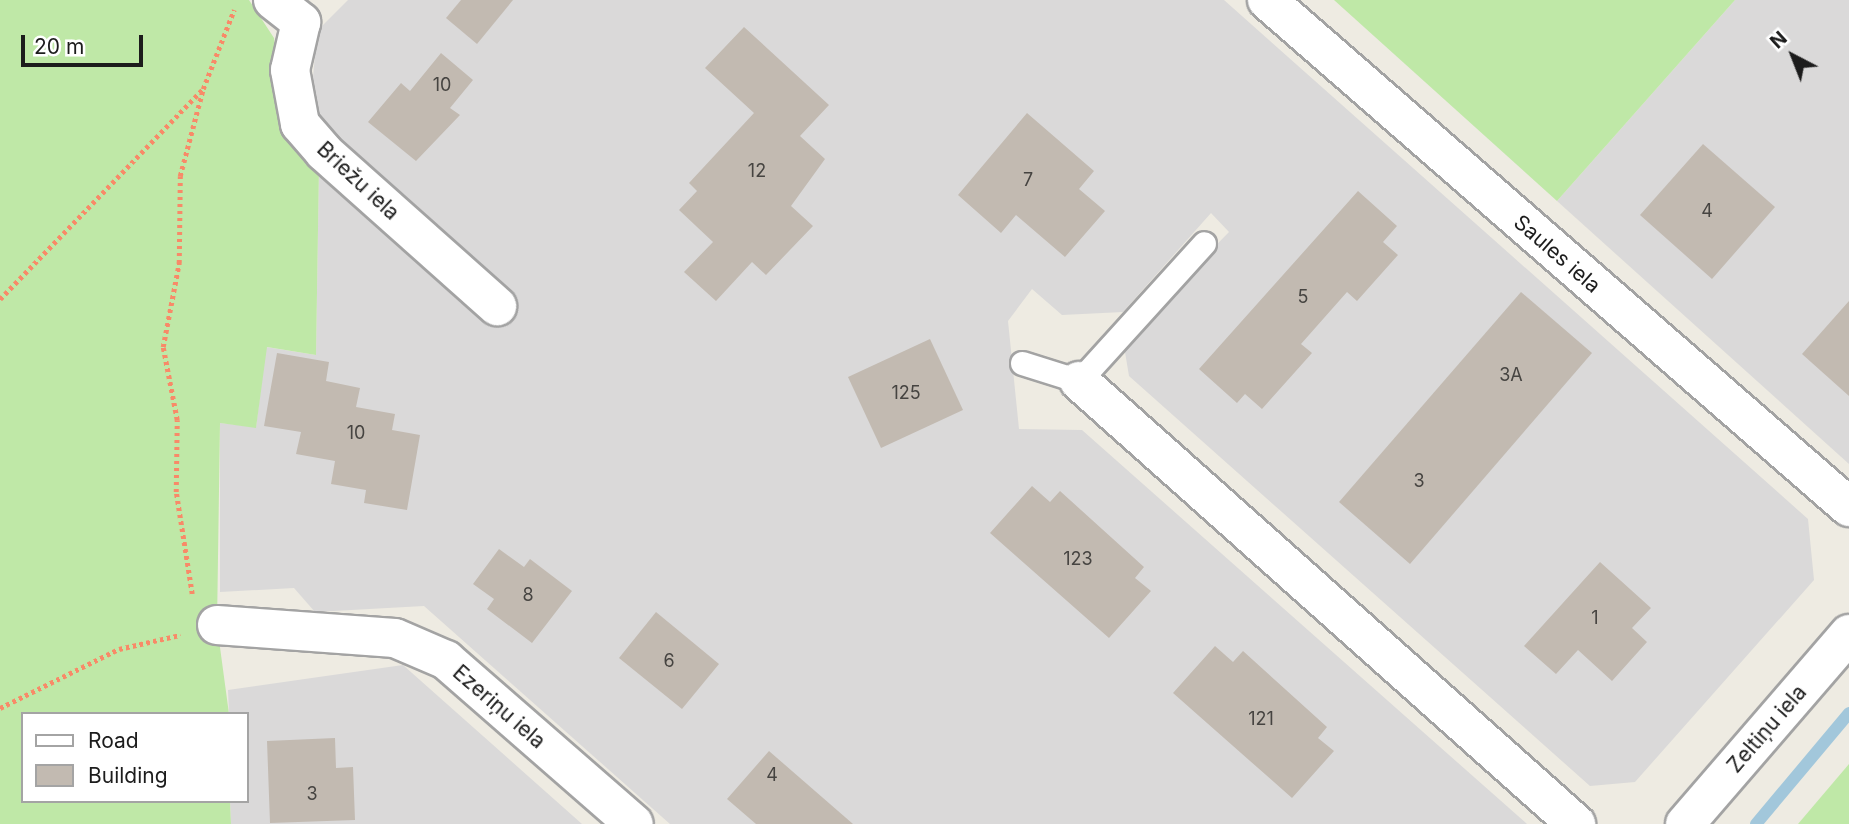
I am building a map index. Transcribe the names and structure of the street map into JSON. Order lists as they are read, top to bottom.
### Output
{
  "streets": {
    "street": [
      "Briežu iela",
      "Saules iela",
      "Ezeriņu iela",
      "Zeltiņu iela"
    ]
  },
  "house_numbers": [
    "10",
    "12",
    "7",
    "4",
    "5",
    "3A",
    "125",
    "10",
    "3",
    "123",
    "8",
    "1",
    "6",
    "121",
    "4",
    "3"
  ],
  "legend": ["Road", "Building"],
  "scale_bar": "20 m",
  "north": "top left"
}
